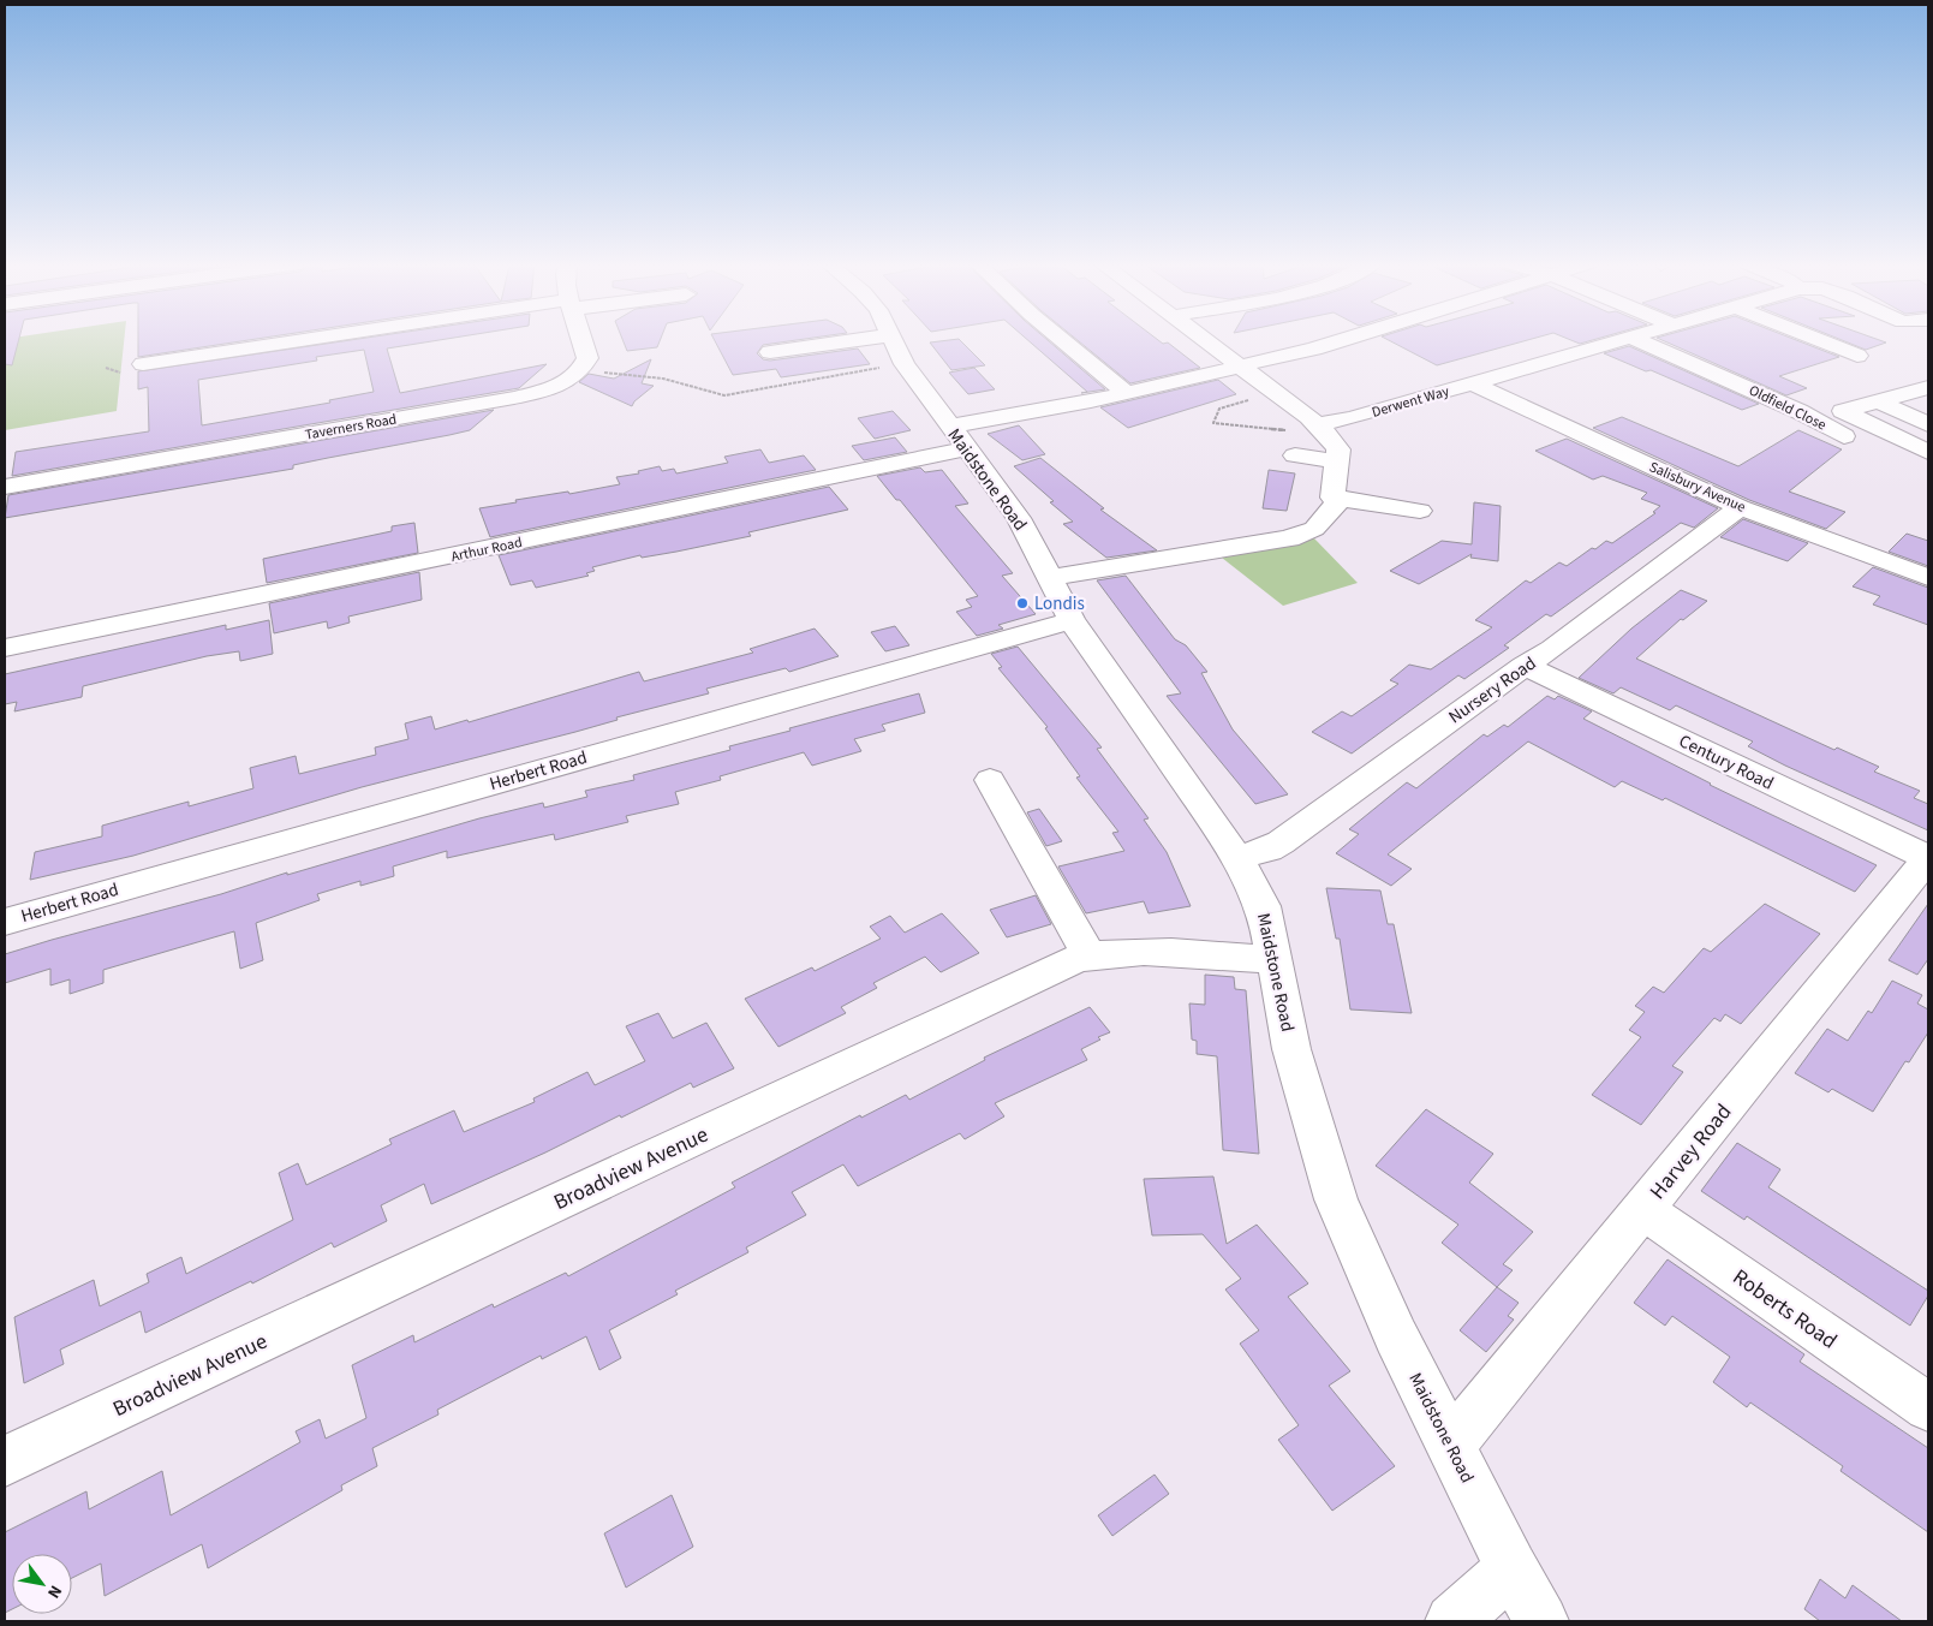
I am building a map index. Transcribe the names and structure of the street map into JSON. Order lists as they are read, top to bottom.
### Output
{
  "streets": {
    "street": [
      "Derwent Way",
      "Oldfield Close",
      "Taverners Road",
      "Maidstone Road",
      "Salisbury Avenue",
      "Arthur Road",
      "Nursery Road",
      "Century Road",
      "Herbert Road",
      "Harvey Road",
      "Broadview Avenue",
      "Roberts Road"
    ]
  },
  "crossings": [
    ["Derwent Way", "Salisbury Avenue"],
    ["Maidstone Road", "Arthur Road"],
    ["Maidstone Road", "Nursery Road"],
    ["Maidstone Road", "Herbert Road"],
    ["Maidstone Road", "Harvey Road"],
    ["Maidstone Road", "Broadview Avenue"],
    ["Salisbury Avenue", "Nursery Road"],
    ["Nursery Road", "Century Road"],
    ["Century Road", "Harvey Road"],
    ["Harvey Road", "Roberts Road"]
  ],
  "places": ["Londis"],
  "north": "bottom right"
}
